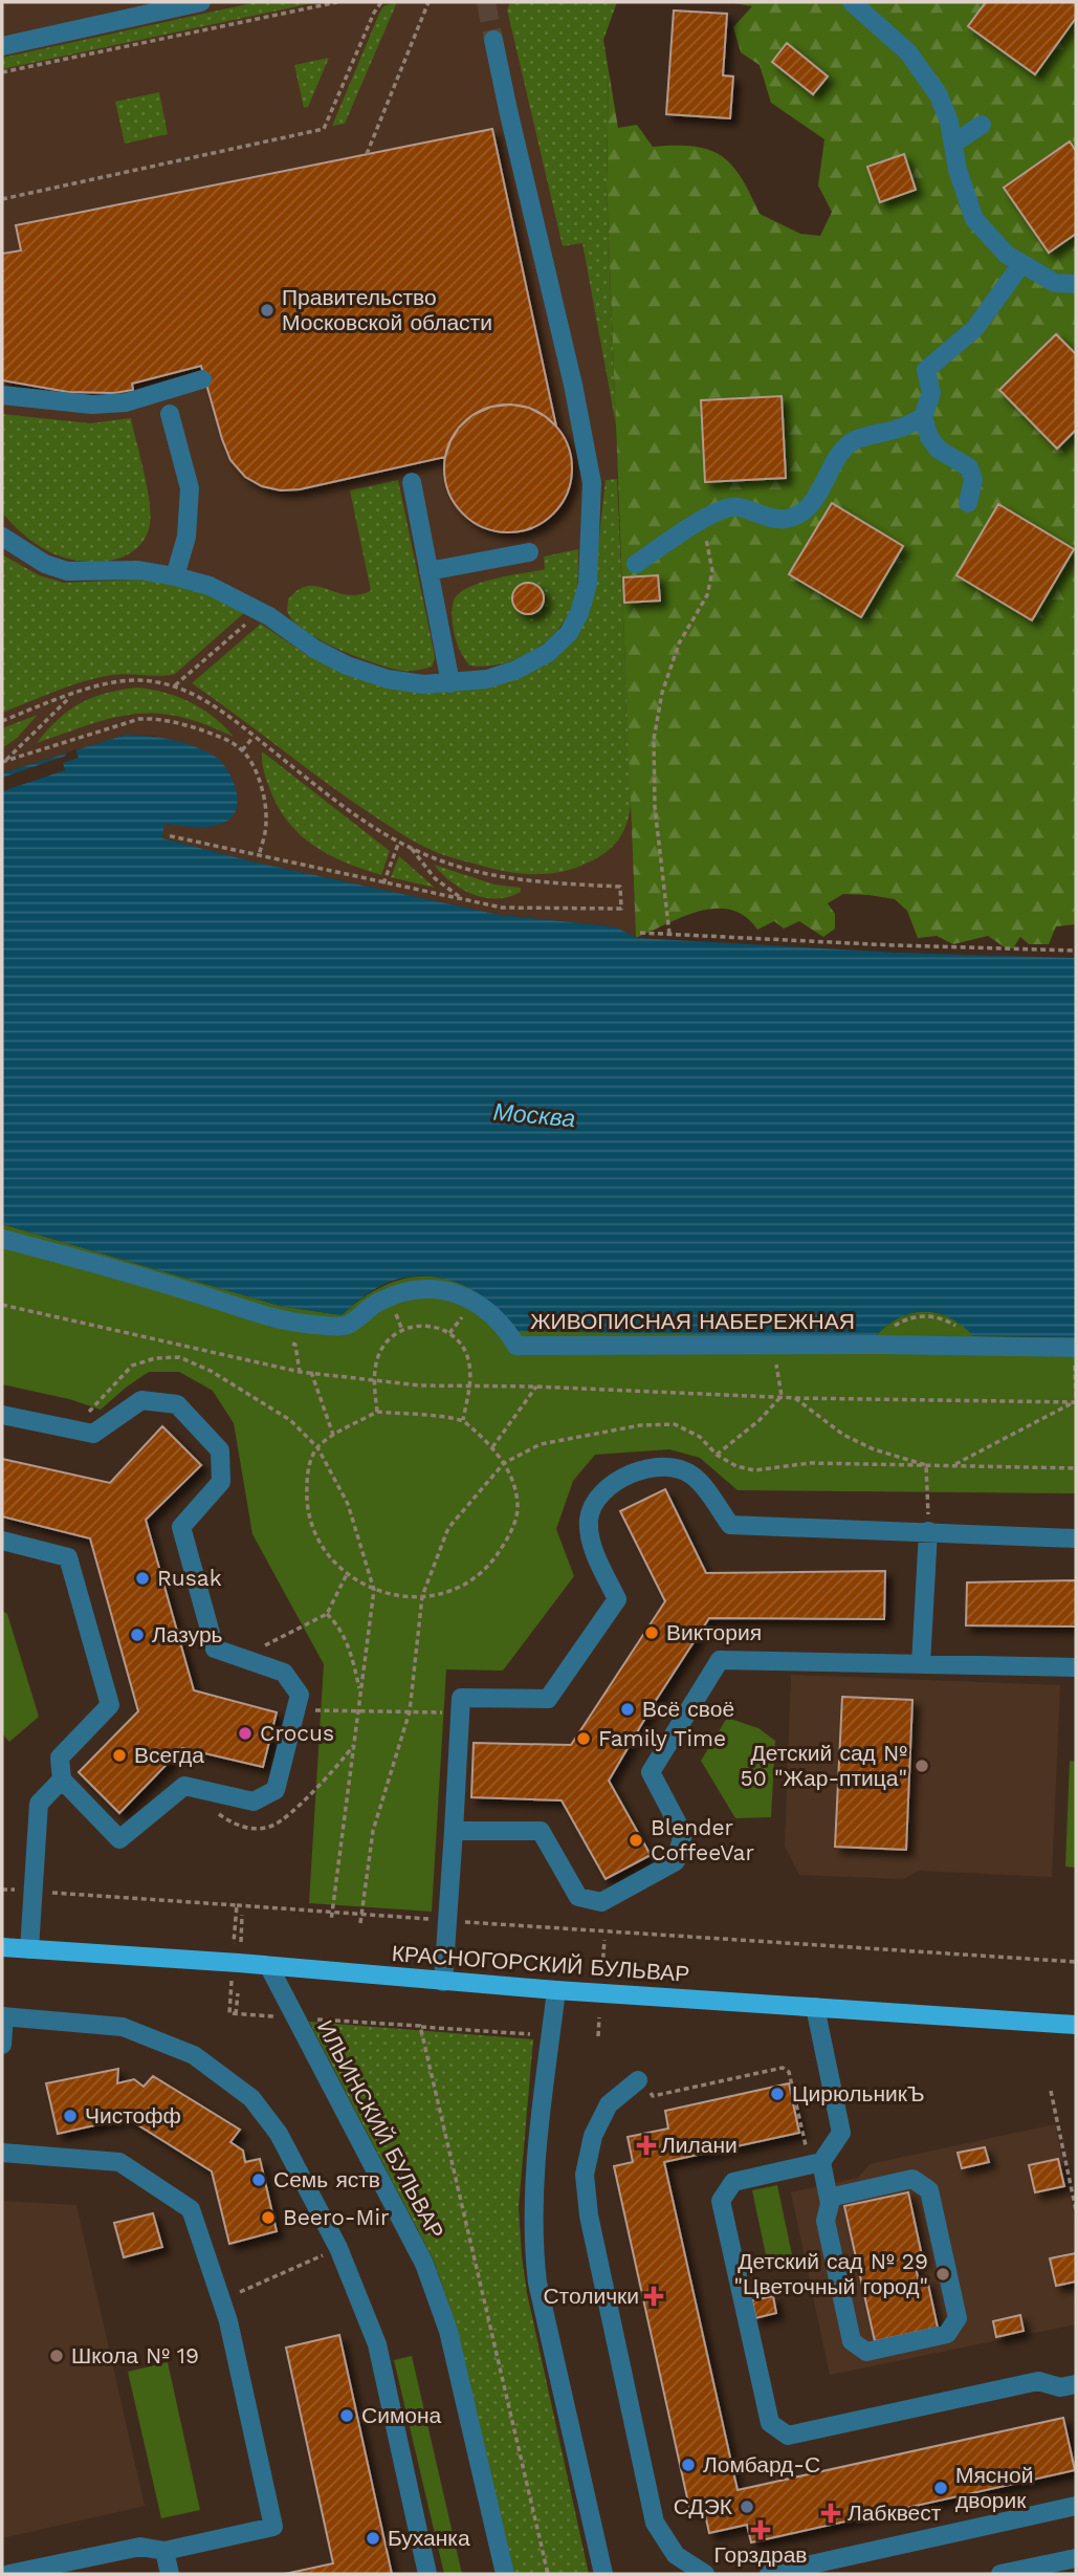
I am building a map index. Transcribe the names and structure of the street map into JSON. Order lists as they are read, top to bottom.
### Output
{
  "streets": {
    "main road": ["КРАСНОГОРСКИЙ БУЛЬВАР"],
    "street": ["ЖИВОПИСНАЯ НАБЕРЕЖНАЯ", "ИЛЬИНСКИЙ БУЛЬВАР"]
  },
  "crossings": [
    ["КРАСНОГОРСКИЙ БУЛЬВАР", "ИЛЬИНСКИЙ БУЛЬВАР"]
  ],
  "water": ["Москва"],
  "places": {
    "other": [
      "Правительство Московской области",
      "Rusak",
      "Виктория",
      "Лазурь",
      "Всё своё",
      "Crocus",
      "Family Time",
      "Всегда",
      "Детский сад № 50 \"Жар-птица\"",
      "Blender CoffeeVar",
      "ЦирюльникЪ",
      "Чистофф",
      "Семь яств",
      "Beero-Mir",
      "Детский сад № 29 \"Цветочный город\"",
      "Школа № 19",
      "Симона",
      "Ломбард-С",
      "Мясной дворик",
      "СДЭК",
      "Буханка"
    ],
    "health": [
      "Лилани",
      "Столички",
      "Лабквест",
      "Горздрав"
    ]
  }
}
